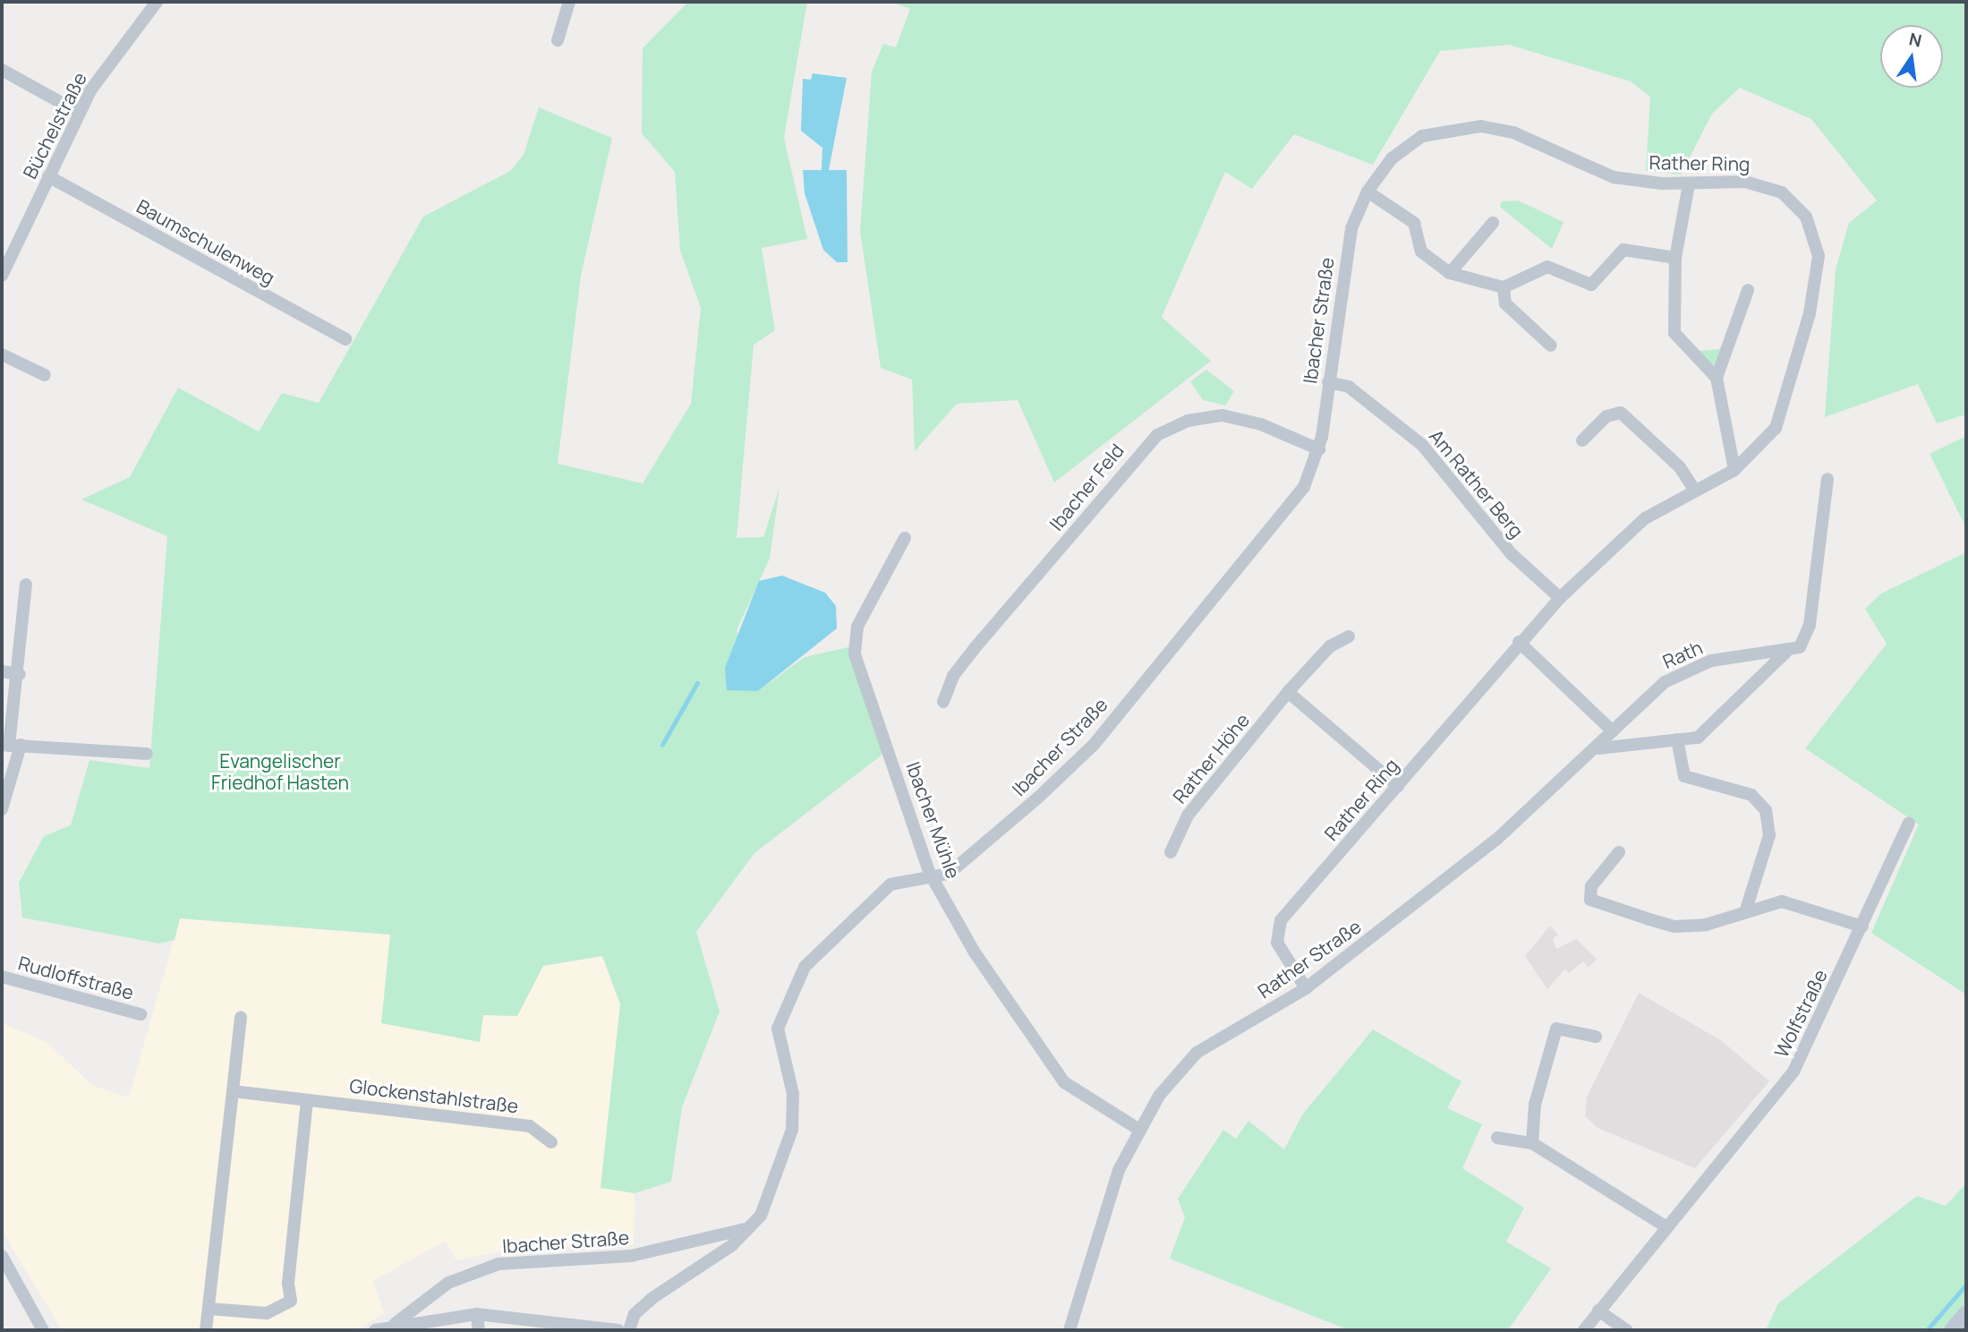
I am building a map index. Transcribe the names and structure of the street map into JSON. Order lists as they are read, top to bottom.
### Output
{
  "streets": {
    "street": [
      "Büchelstraße",
      "Rather Ring",
      "Baumschulenweg",
      "Ibacher Straße",
      "Am Rather Berg",
      "Ibacher Feld",
      "Rath",
      "Rather Höhe",
      "Ibacher Mühle",
      "Rather Straße",
      "Rudloffstraße",
      "Wolfstraße",
      "Glockenstahlstraße"
    ]
  },
  "crossings": [
    ["Büchelstraße", "Baumschulenweg"],
    ["Rather Ring", "Ibacher Straße"],
    ["Rather Ring", "Am Rather Berg"],
    ["Rather Ring", "Rather Straße"],
    ["Ibacher Straße", "Am Rather Berg"],
    ["Ibacher Straße", "Ibacher Feld"],
    ["Ibacher Straße", "Ibacher Mühle"],
    ["Rath", "Rather Straße"],
    ["Ibacher Mühle", "Rather Straße"]
  ],
  "parks": ["Evangelischer Friedhof Hasten"],
  "north": "top"
}
